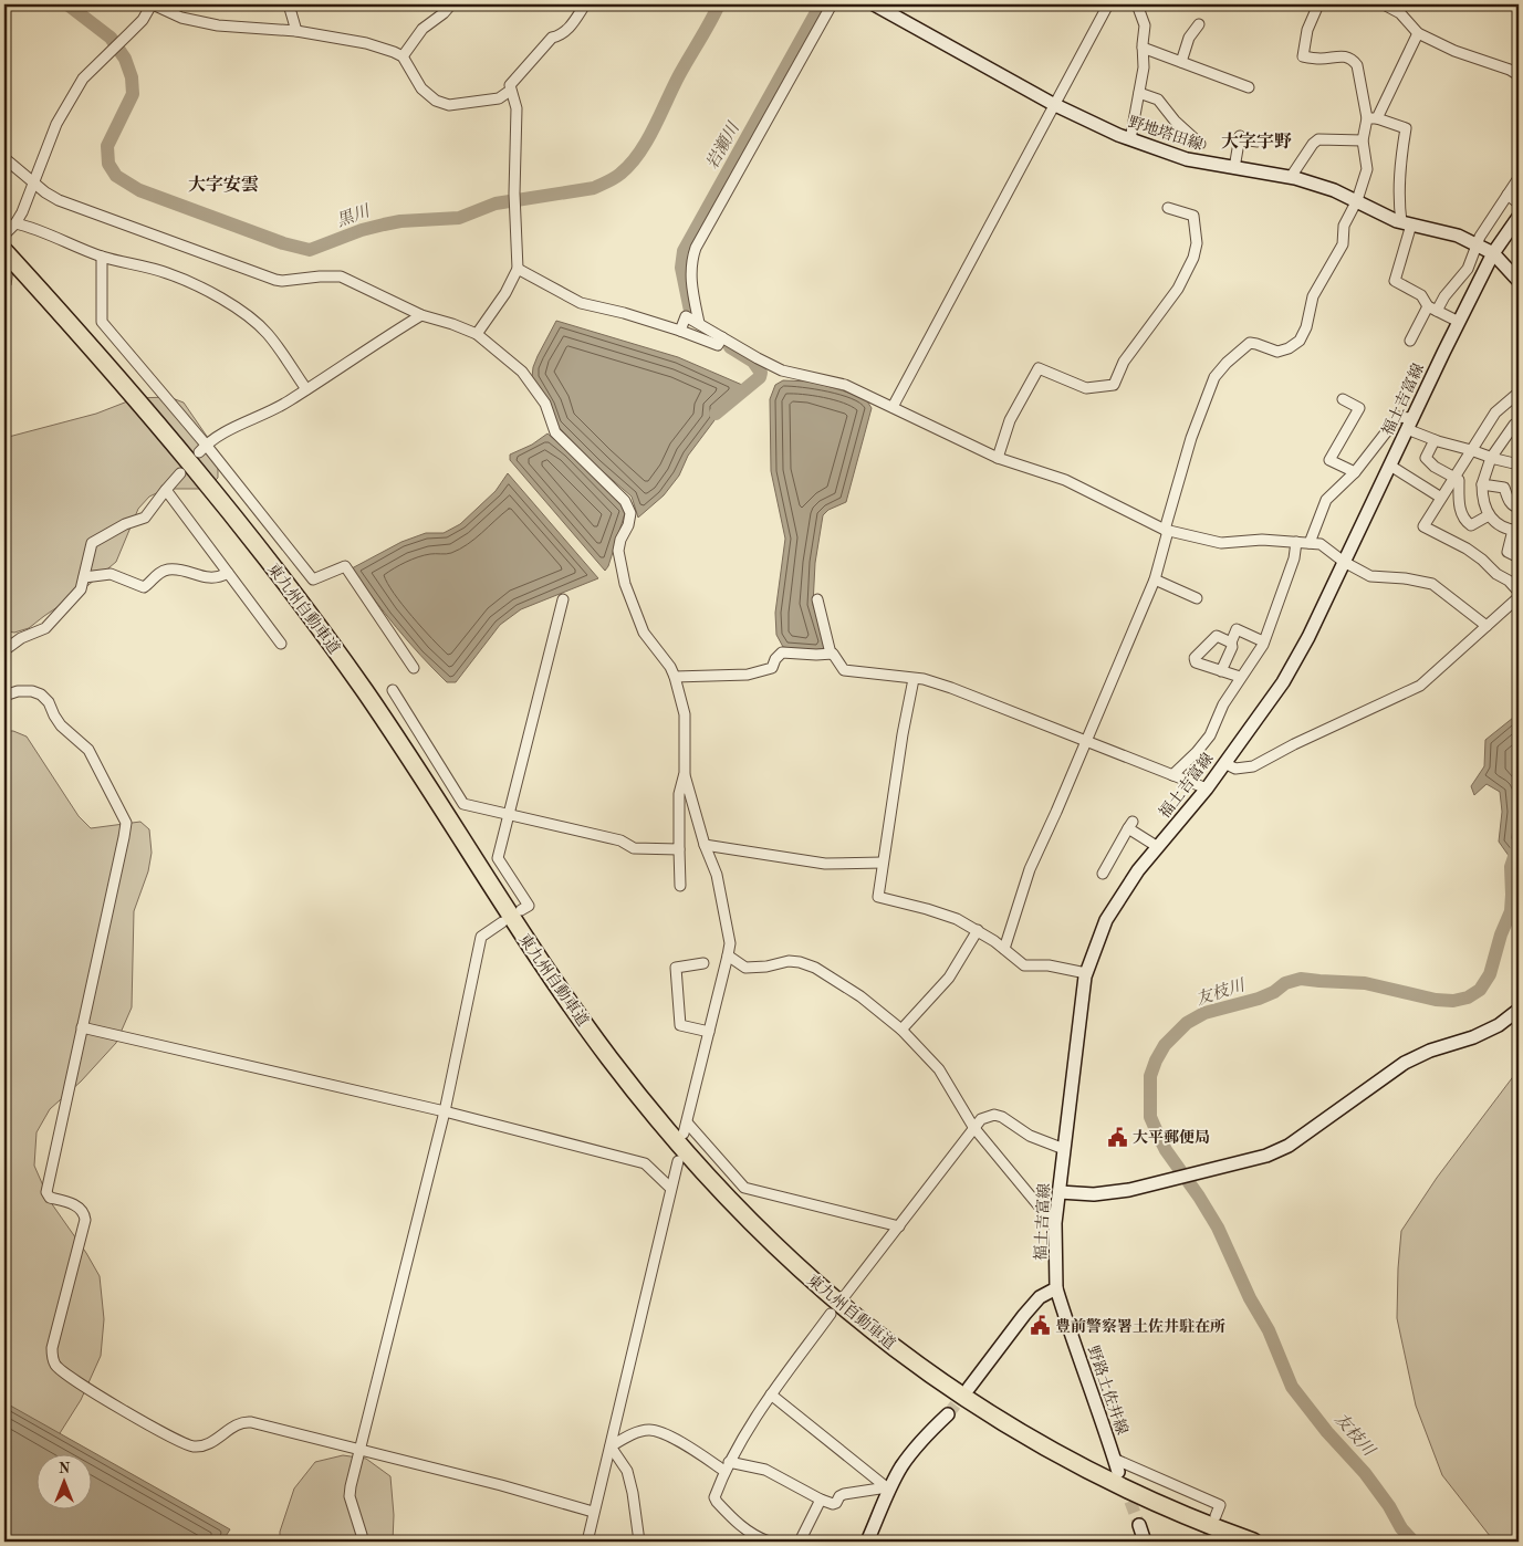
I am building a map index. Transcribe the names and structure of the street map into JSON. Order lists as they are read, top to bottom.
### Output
{
  "streets": {
    "highway": ["東九州自動車道"],
    "main road": ["野地塔田線", "福土吉富線", "野路土佐井線"]
  },
  "crossings": [
    ["野地塔田線", "福土吉富線"],
    ["福土吉富線", "野路土佐井線"]
  ],
  "districts": ["大字宇野", "大字安雲"],
  "water": ["岩瀬川", "黒川", "友枝川"],
  "places": {
    "public building": ["大平郵便局", "豊前警察署土佐井駐在所"]
  },
  "north": "top"
}
